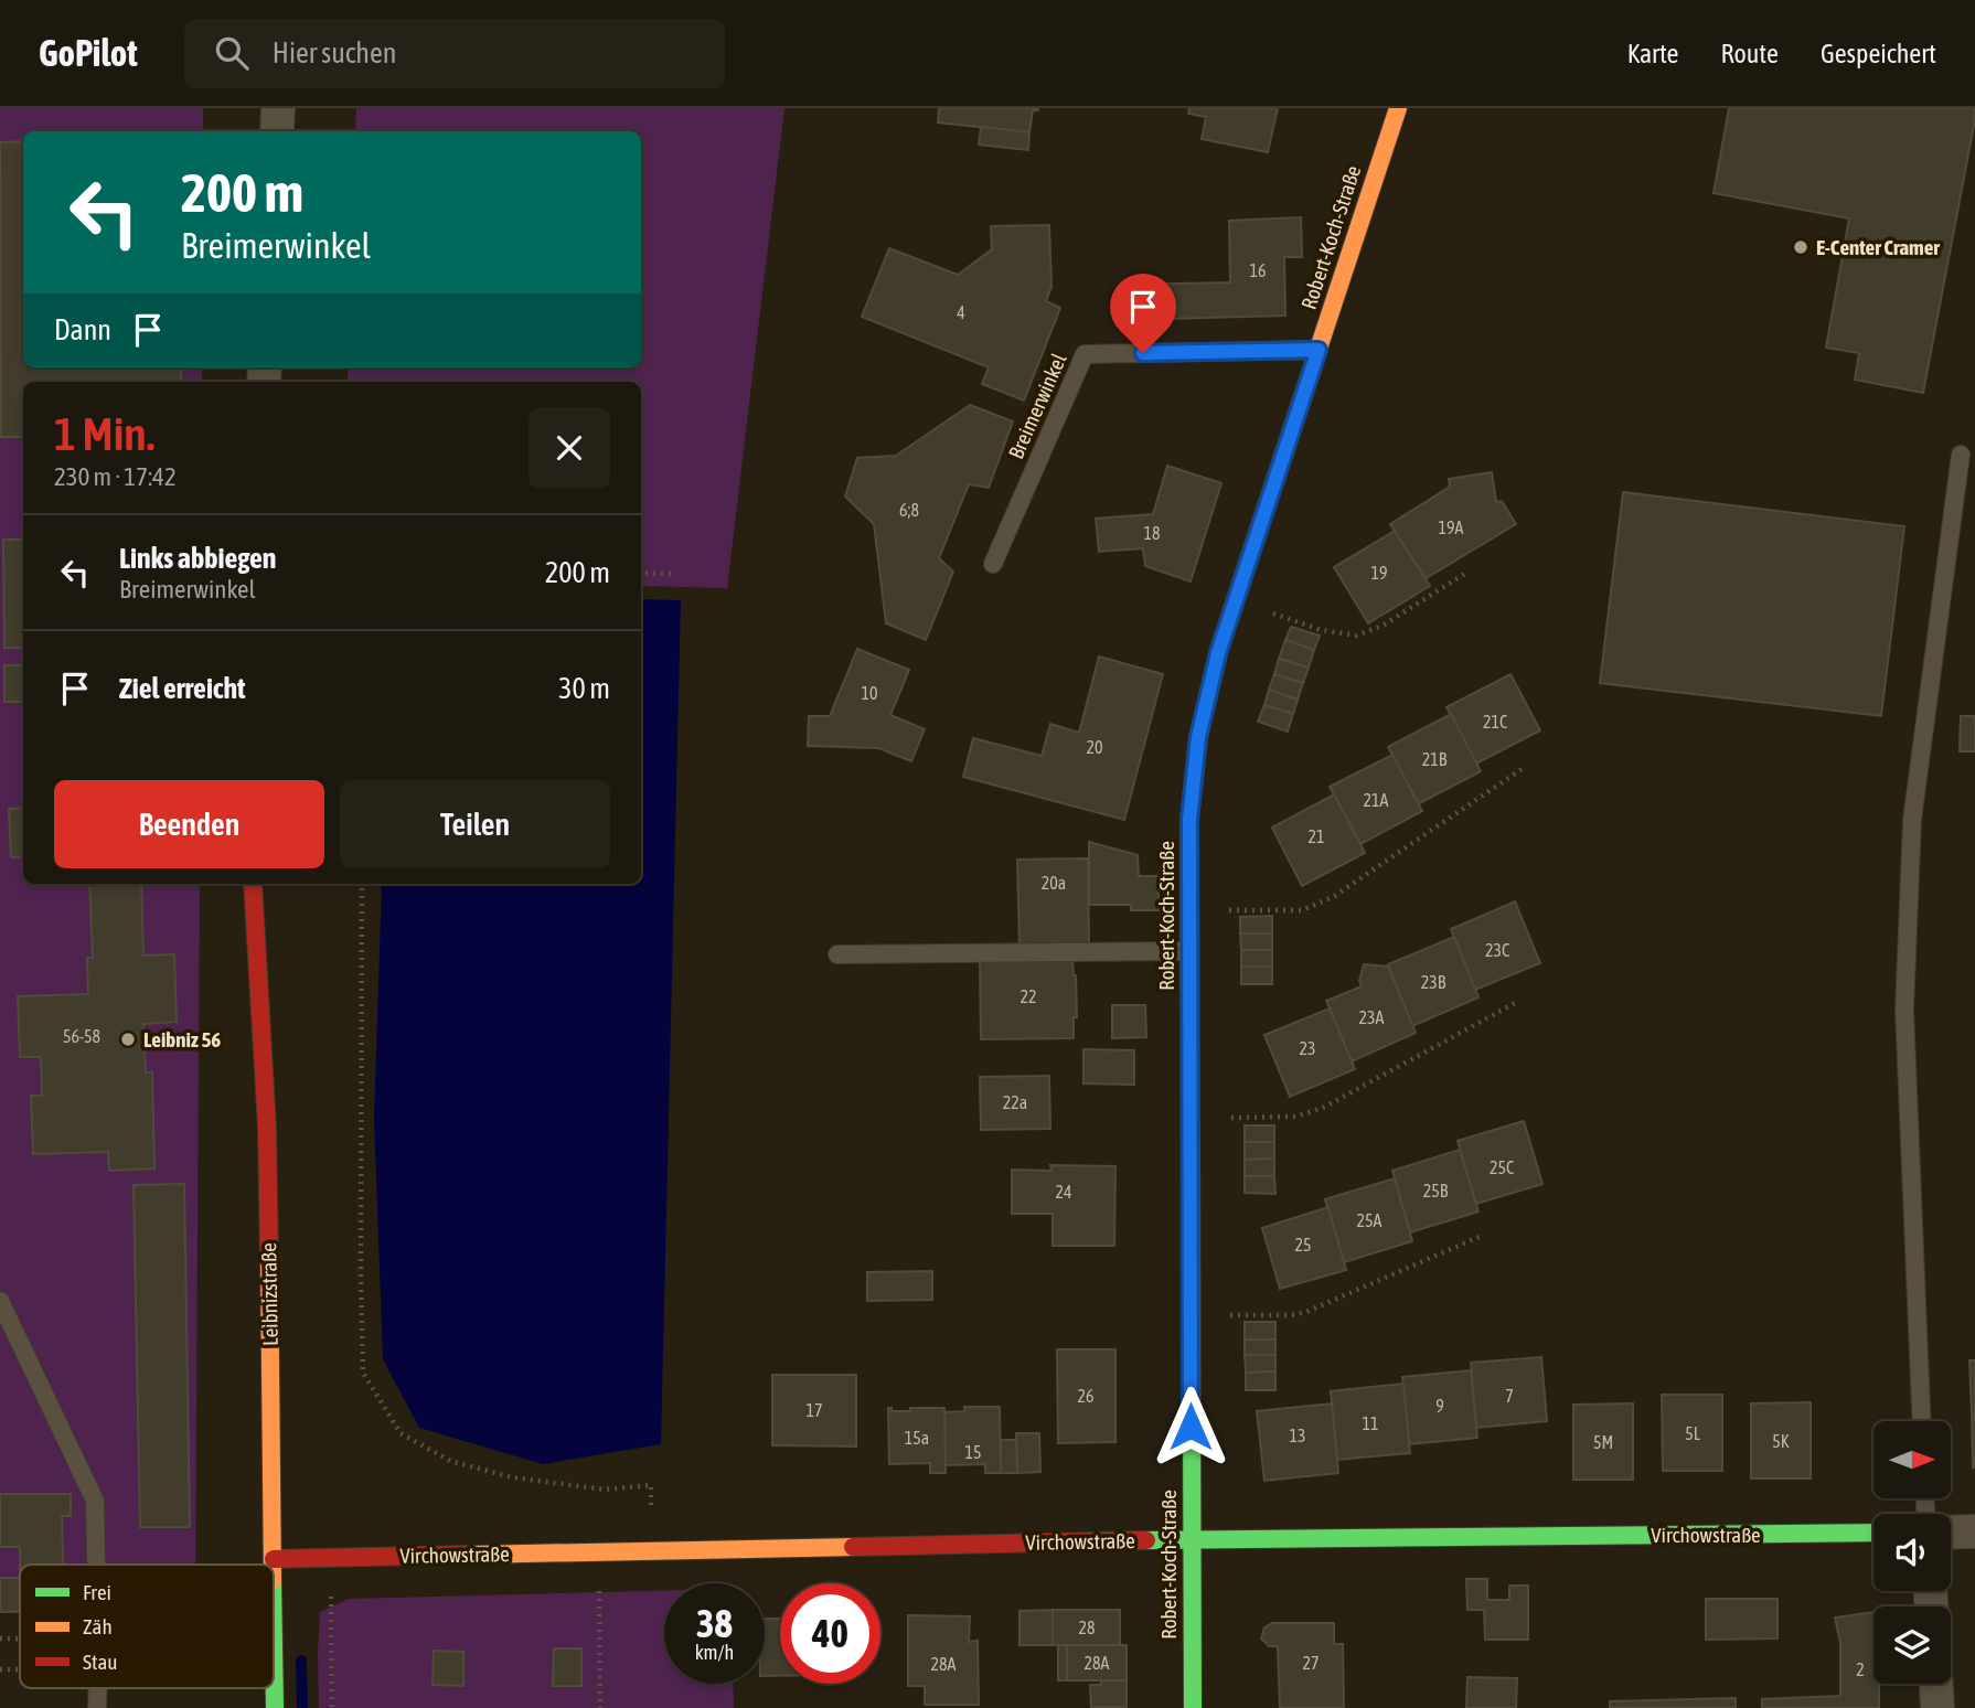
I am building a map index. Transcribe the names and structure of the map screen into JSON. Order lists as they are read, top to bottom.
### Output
{
  "streets": {
    "street": ["Robert-Koch-Straße", "Leibnizstraße", "Virchowstraße"],
    "lane": ["Breimerwinkel"]
  },
  "crossings": [
    ["Robert-Koch-Straße", "Breimerwinkel"],
    ["Robert-Koch-Straße", "Virchowstraße"],
    ["Leibnizstraße", "Virchowstraße"]
  ],
  "places": ["E-Center Cramer", "Leibniz 56"],
  "house_numbers": [
    "16",
    "4",
    "6;8",
    "19A",
    "18",
    "19",
    "10",
    "21C",
    "20",
    "21B",
    "21A",
    "21",
    "20a",
    "23C",
    "23B",
    "22",
    "23A",
    "56-58",
    "23",
    "22a",
    "25C",
    "25B",
    "24",
    "25A",
    "25",
    "26",
    "7",
    "9",
    "17",
    "11",
    "5L",
    "13",
    "15a",
    "5K",
    "5M",
    "15",
    "28",
    "28A",
    "27",
    "28A",
    "2"
  ],
  "legend": ["Frei", "Zäh", "Stau"],
  "north": "right",
  "page": {
    "header": "GoPilot",
    "search": "Hier suchen",
    "nav": ["Karte", "Route", "Gespeichert"],
    "turn": ["200 m", "Breimerwinkel"],
    "then": "Dann",
    "heading": ["1 Min.", "230 m · 17:42"],
    "list": [
      {
        "name": "Links abbiegen",
        "note": "Breimerwinkel",
        "value": "200 m"
      },
      {
        "name": "Ziel erreicht",
        "value": "30 m"
      }
    ],
    "buttons": ["Beenden", "Teilen"],
    "speed": "38 km/h",
    "limit": "40"
  }
}
